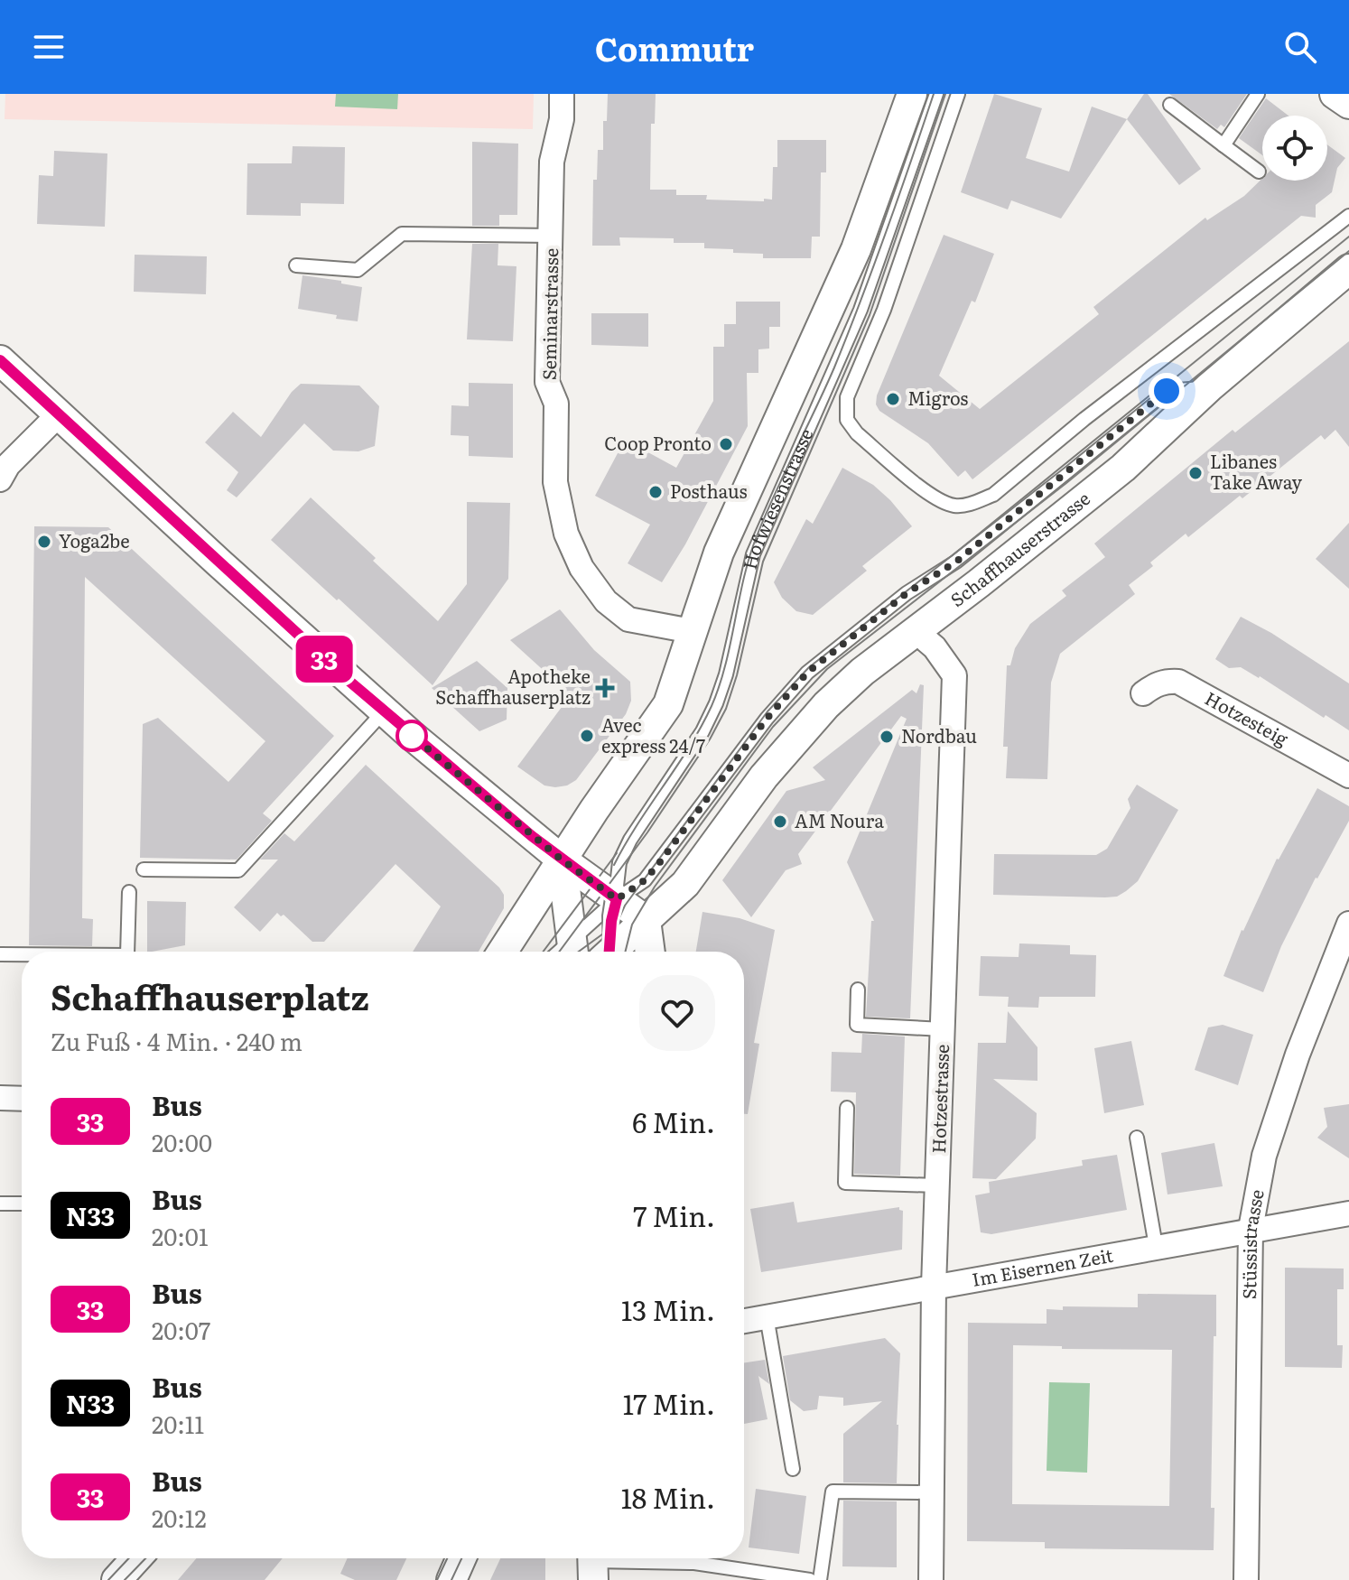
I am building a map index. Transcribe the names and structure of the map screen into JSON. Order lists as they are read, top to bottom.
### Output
{
  "streets": {
    "street": [
      "Seminarstrasse",
      "Hofwiesenstrasse",
      "Schaffhauserstrasse",
      "Hotzesteig",
      "Hotzestrasse",
      "Stüssistrasse",
      "Im Eisernen Zeit"
    ]
  },
  "crossings": [
    ["Seminarstrasse", "Hofwiesenstrasse"],
    ["Hofwiesenstrasse", "Schaffhauserstrasse"],
    ["Schaffhauserstrasse", "Hotzestrasse"],
    ["Hotzestrasse", "Im Eisernen Zeit"],
    ["Stüssistrasse", "Im Eisernen Zeit"]
  ],
  "places": {
    "other": [
      "Migros",
      "Coop Pronto",
      "Libanes Take Away",
      "Posthaus",
      "Yoga2be",
      "Avec express 24/7",
      "Nordbau",
      "AM Noura"
    ],
    "health": ["Apotheke Schaffhauserplatz"]
  },
  "lines": ["bus line 33"],
  "page": {
    "header": "Commutr",
    "on_map": "33",
    "heading": ["Schaffhauserplatz", "Zu Fuß · 4 Min. · 240 m"],
    "list": [
      {
        "mark": "33",
        "name": "Bus",
        "note": "20:00",
        "value": "6 Min."
      },
      {
        "mark": "N33",
        "name": "Bus",
        "note": "20:01",
        "value": "7 Min."
      },
      {
        "mark": "33",
        "name": "Bus",
        "note": "20:07",
        "value": "13 Min."
      },
      {
        "mark": "N33",
        "name": "Bus",
        "note": "20:11",
        "value": "17 Min."
      },
      {
        "mark": "33",
        "name": "Bus",
        "note": "20:12",
        "value": "18 Min."
      }
    ]
  }
}
